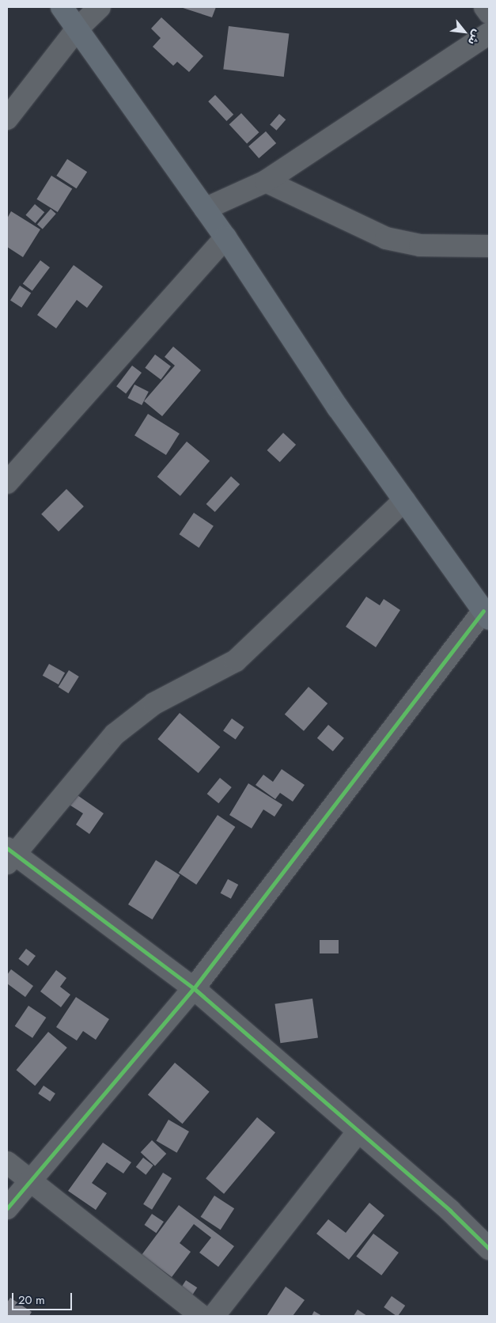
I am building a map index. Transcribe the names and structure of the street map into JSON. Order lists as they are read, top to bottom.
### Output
{
  "scale_bar": "20 m",
  "north": "bottom right"
}
